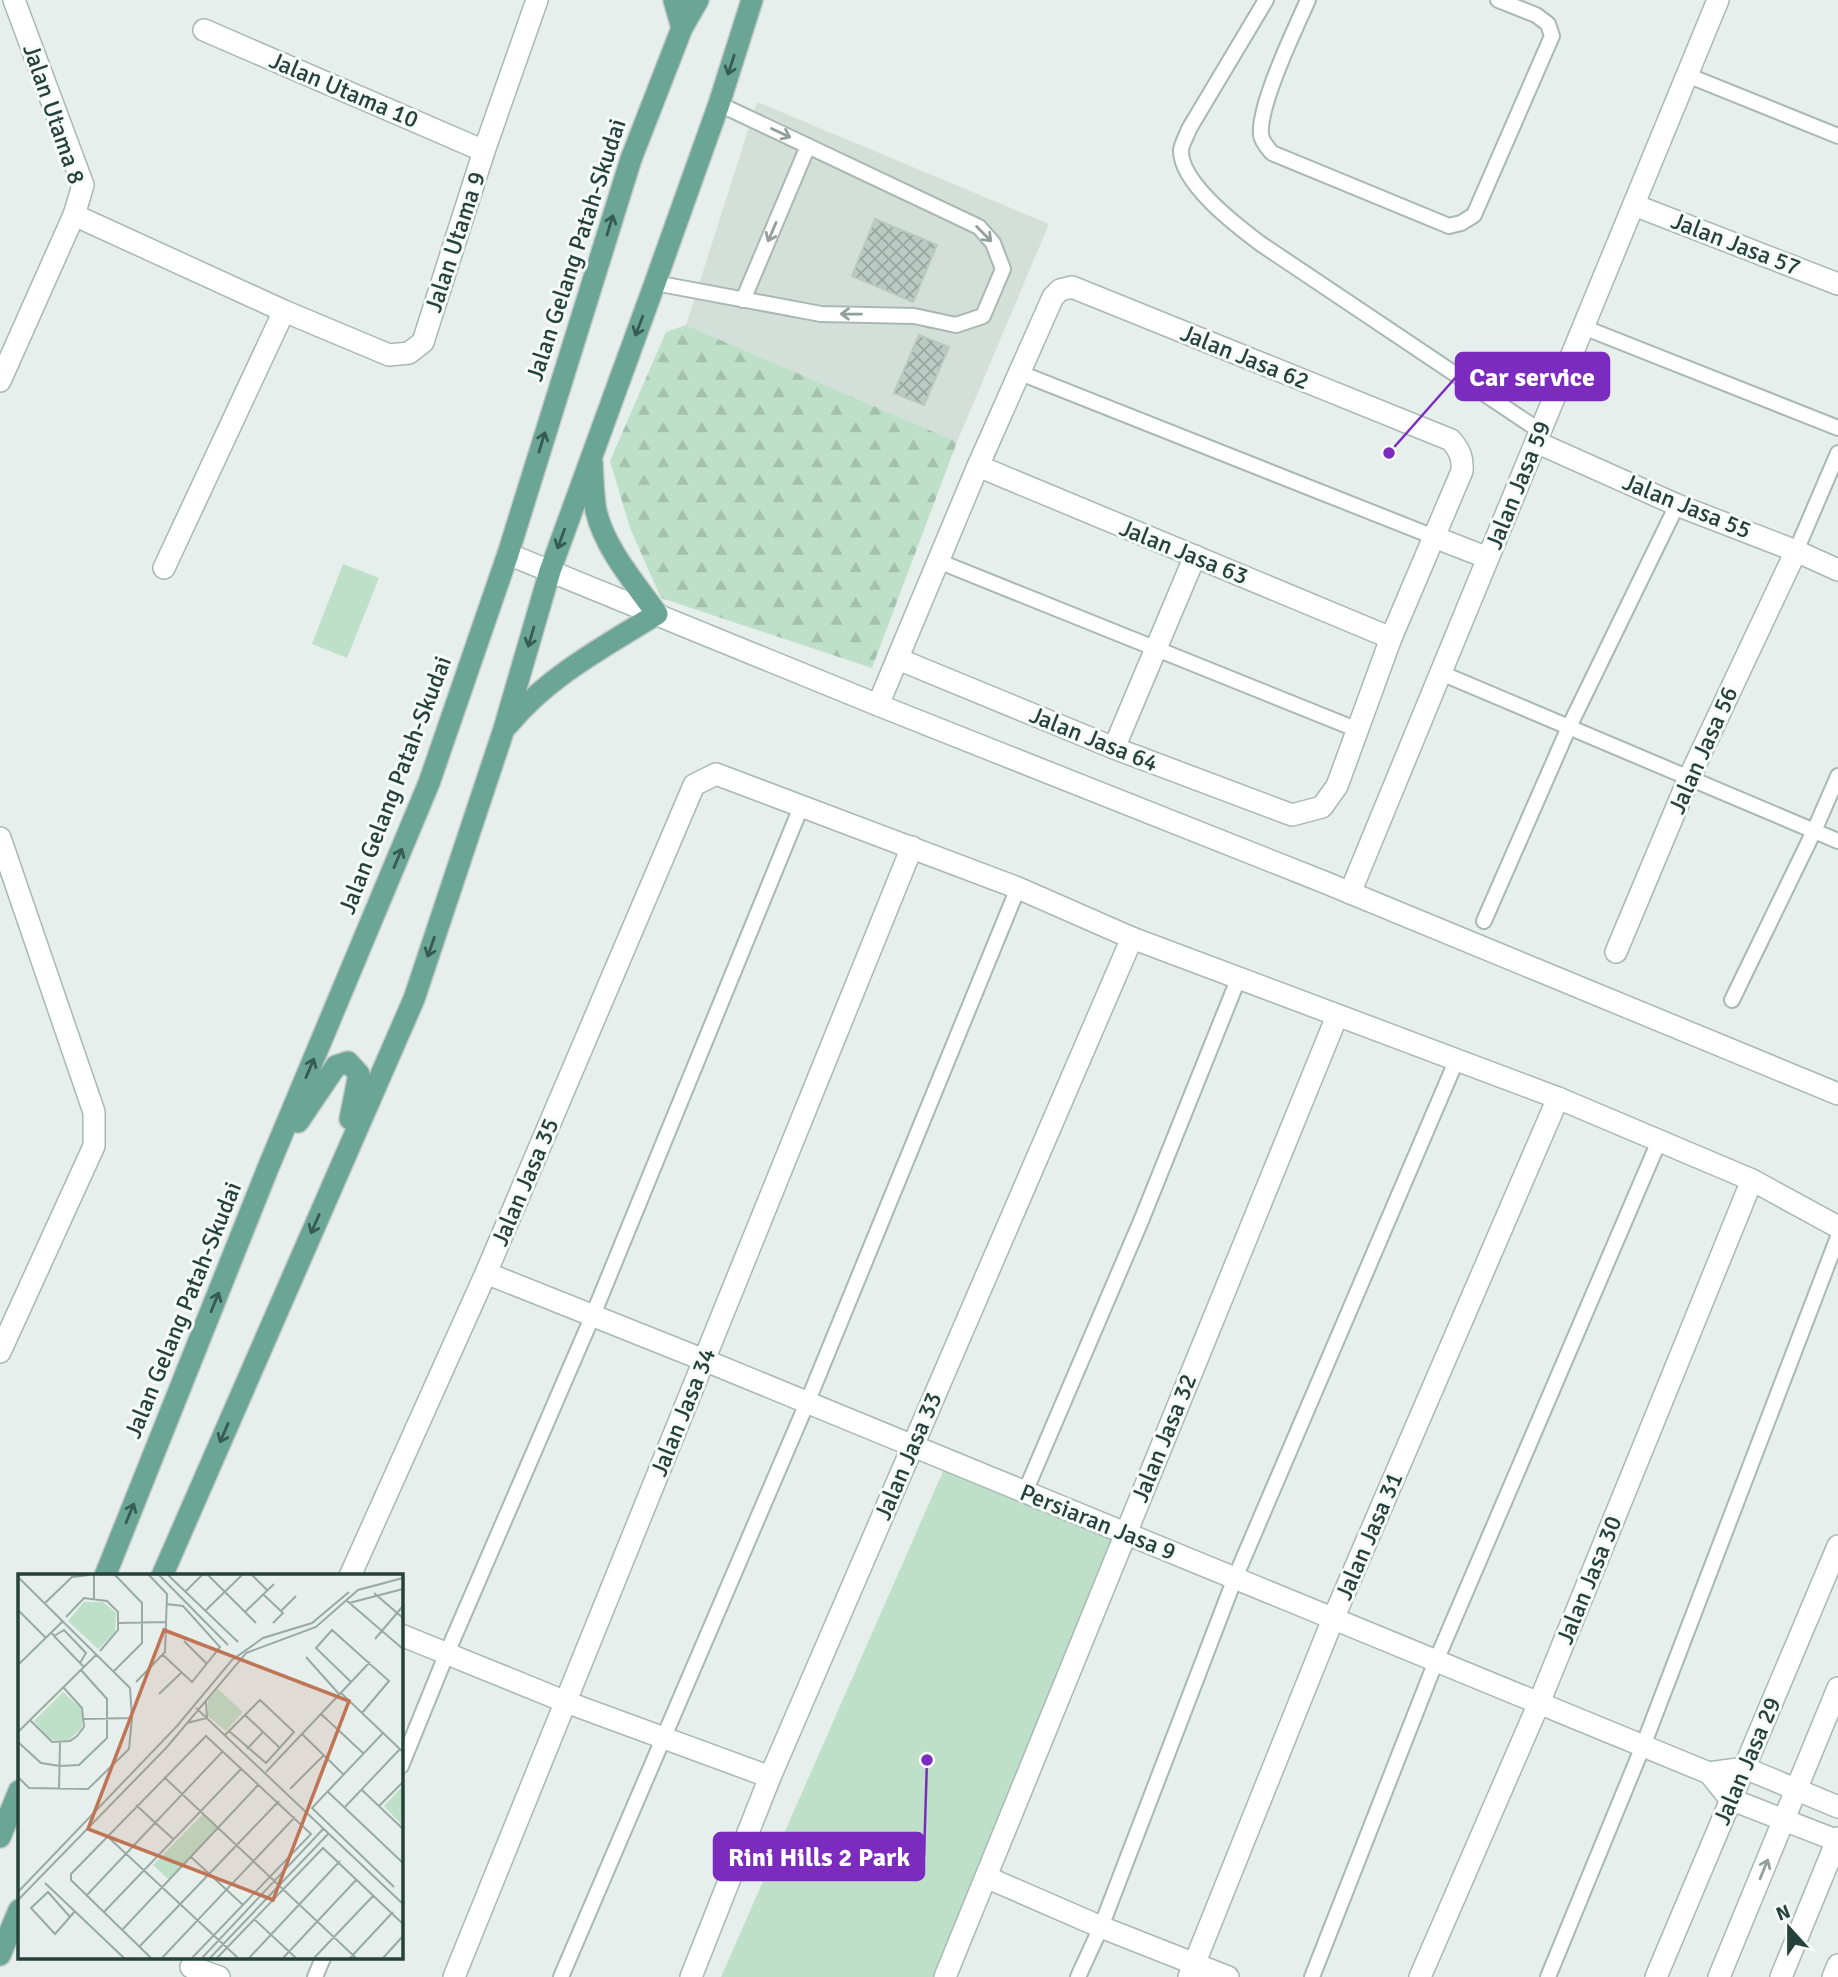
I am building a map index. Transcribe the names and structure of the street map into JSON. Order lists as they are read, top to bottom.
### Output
{
  "streets": {
    "main road": ["Jalan Gelang Patah-Skudai"],
    "street": [
      "Jalan Utama 10",
      "Jalan Utama 8",
      "Jalan Utama 9",
      "Jalan Jasa 57",
      "Jalan Jasa 62",
      "Jalan Jasa 59",
      "Jalan Jasa 55",
      "Jalan Jasa 63",
      "Jalan Jasa 64",
      "Jalan Jasa 56",
      "Jalan Jasa 35",
      "Jalan Jasa 34",
      "Jalan Jasa 32",
      "Jalan Jasa 33",
      "Persiaran Jasa 9",
      "Jalan Jasa 31",
      "Jalan Jasa 30",
      "Jalan Jasa 29"
    ]
  },
  "crossings": [
    ["Jalan Utama 10", "Jalan Utama 9"],
    ["Jalan Utama 8", "Jalan Utama 9"],
    ["Jalan Jasa 57", "Jalan Jasa 59"],
    ["Jalan Jasa 62", "Jalan Jasa 63"],
    ["Jalan Jasa 62", "Jalan Jasa 64"],
    ["Jalan Jasa 59", "Jalan Jasa 55"],
    ["Jalan Jasa 55", "Jalan Jasa 56"],
    ["Jalan Jasa 35", "Persiaran Jasa 9"],
    ["Jalan Jasa 34", "Persiaran Jasa 9"],
    ["Jalan Jasa 32", "Persiaran Jasa 9"],
    ["Jalan Jasa 33", "Persiaran Jasa 9"],
    ["Persiaran Jasa 9", "Jalan Jasa 31"],
    ["Persiaran Jasa 9", "Jalan Jasa 30"],
    ["Persiaran Jasa 9", "Jalan Jasa 29"]
  ],
  "places": ["Car service", "Rini Hills 2 Park"],
  "north": "top"
}
